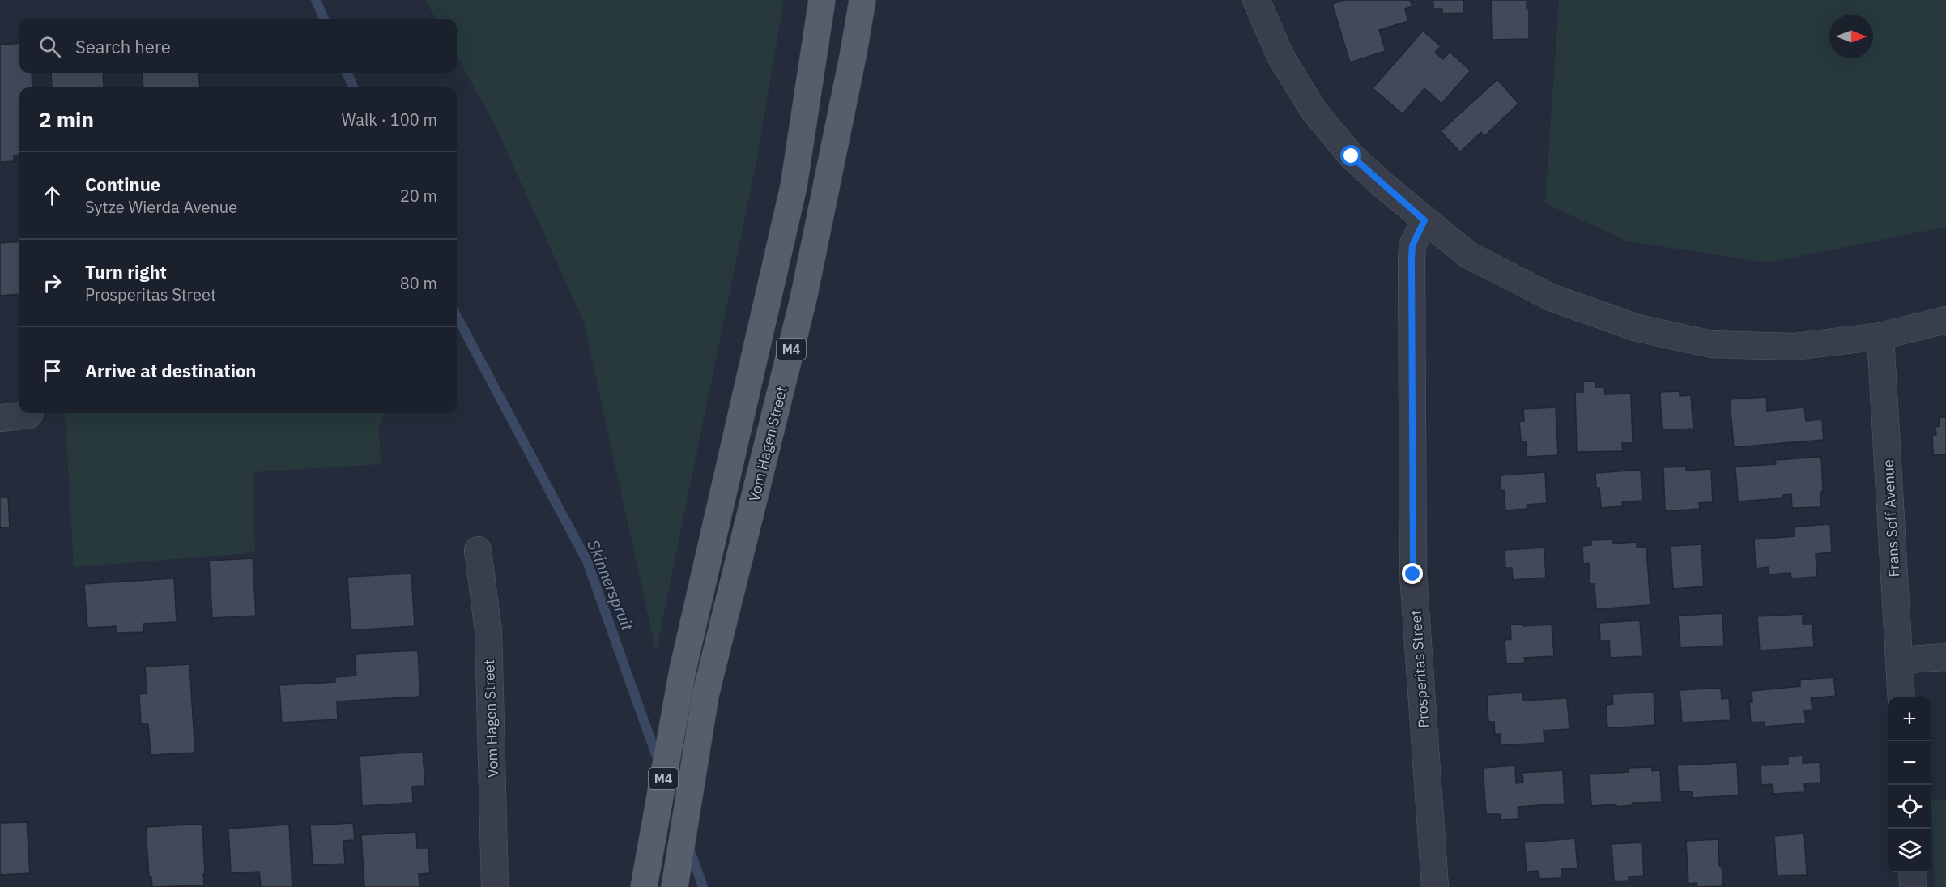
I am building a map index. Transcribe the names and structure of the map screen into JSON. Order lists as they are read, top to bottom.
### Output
{
  "streets": {
    "main road": ["M4", "Vom Hagen Street"],
    "street": ["Frans Soff Avenue", "Prosperitas Street"]
  },
  "water": ["Skinnerspruit"],
  "north": "right",
  "page": {
    "search": "Search here",
    "heading": ["2 min", "Walk · 100 m"],
    "list": [
      ["Continue", "Sytze Wierda Avenue", "20 m"],
      ["Turn right", "Prosperitas Street", "80 m"],
      "Arrive at destination"
    ],
    "map_buttons": ["+", "−"]
  }
}
